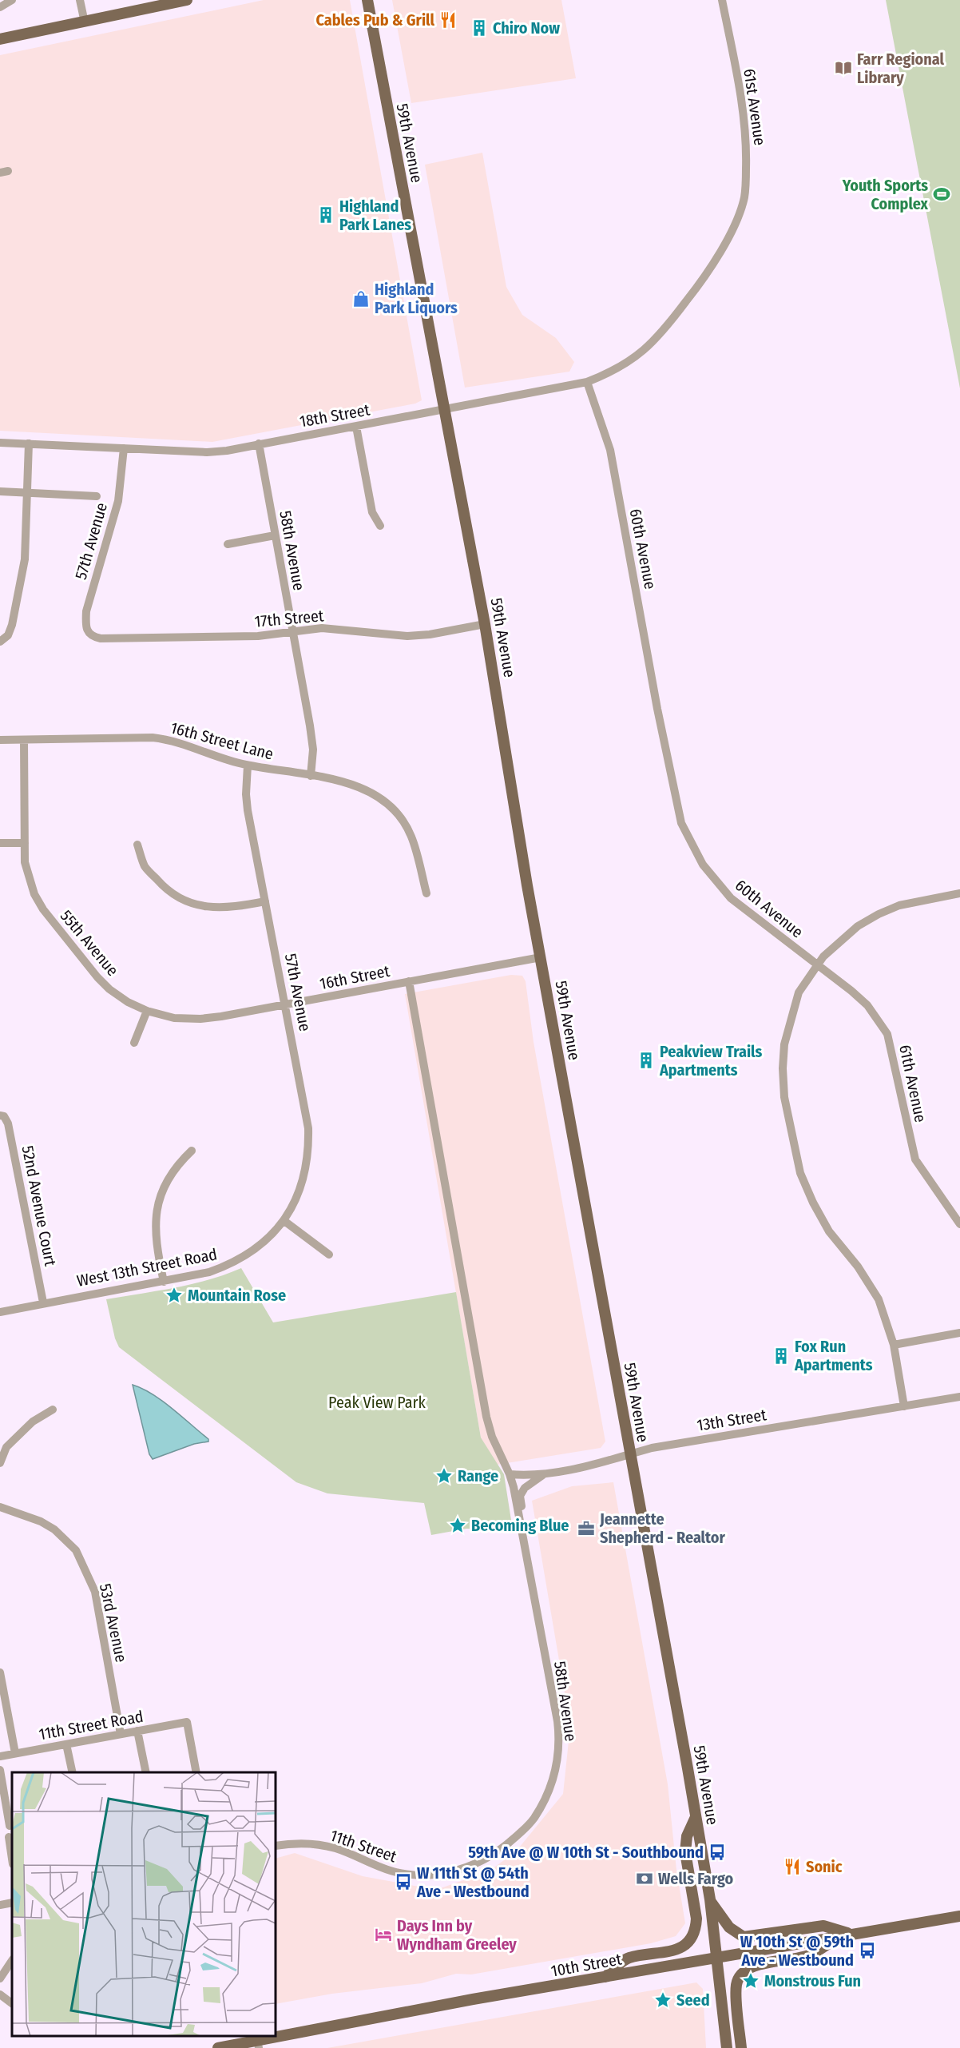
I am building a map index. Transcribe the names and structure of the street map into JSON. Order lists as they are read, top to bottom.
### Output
{
  "streets": {
    "main road": ["59th Avenue", "10th Street"],
    "street": [
      "61st Avenue",
      "18th Street",
      "57th Avenue",
      "60th Avenue",
      "58th Avenue",
      "17th Street",
      "16th Street Lane",
      "55th Avenue",
      "16th Street",
      "61th Avenue",
      "52nd Avenue Court",
      "West 13th Street Road",
      "13th Street",
      "53rd Avenue",
      "11th Street Road",
      "11th Street"
    ]
  },
  "crossings": [
    ["61st Avenue", "18th Street"],
    ["59th Avenue", "18th Street"],
    ["59th Avenue", "17th Street"],
    ["59th Avenue", "16th Street"],
    ["59th Avenue", "13th Street"],
    ["59th Avenue", "10th Street"],
    ["18th Street", "57th Avenue"],
    ["18th Street", "60th Avenue"],
    ["18th Street", "58th Avenue"],
    ["57th Avenue", "17th Street"],
    ["57th Avenue", "16th Street Lane"],
    ["57th Avenue", "16th Street"],
    ["57th Avenue", "West 13th Street Road"],
    ["60th Avenue", "61th Avenue"],
    ["58th Avenue", "17th Street"],
    ["58th Avenue", "16th Street Lane"],
    ["58th Avenue", "16th Street"],
    ["58th Avenue", "13th Street"],
    ["58th Avenue", "11th Street"],
    ["16th Street Lane", "55th Avenue"],
    ["55th Avenue", "16th Street"],
    ["52nd Avenue Court", "West 13th Street Road"],
    ["53rd Avenue", "11th Street Road"]
  ],
  "parks": ["Peak View Park"],
  "places": {
    "restaurant": ["Cables Pub & Grill", "Sonic"],
    "building": [
      "Chiro Now",
      "Highland Park Lanes",
      "Peakview Trails Apartments",
      "Fox Run Apartments"
    ],
    "library": ["Farr Regional Library"],
    "sports": ["Youth Sports Complex"],
    "shop": ["Highland Park Liquors"],
    "place": [
      "Mountain Rose",
      "Range",
      "Becoming Blue",
      "Monstrous Fun",
      "Seed"
    ],
    "office": ["Jeannette Shepherd - Realtor"],
    "bus stop": ["59th Ave @ W 10th St - Southbound", "W 11th St @ 54th Ave - Westbound", "W 10th St @ 59th Ave - Westbound"],
    "bank": ["Wells Fargo"],
    "hotel": ["Days Inn by Wyndham Greeley"]
  }
}
